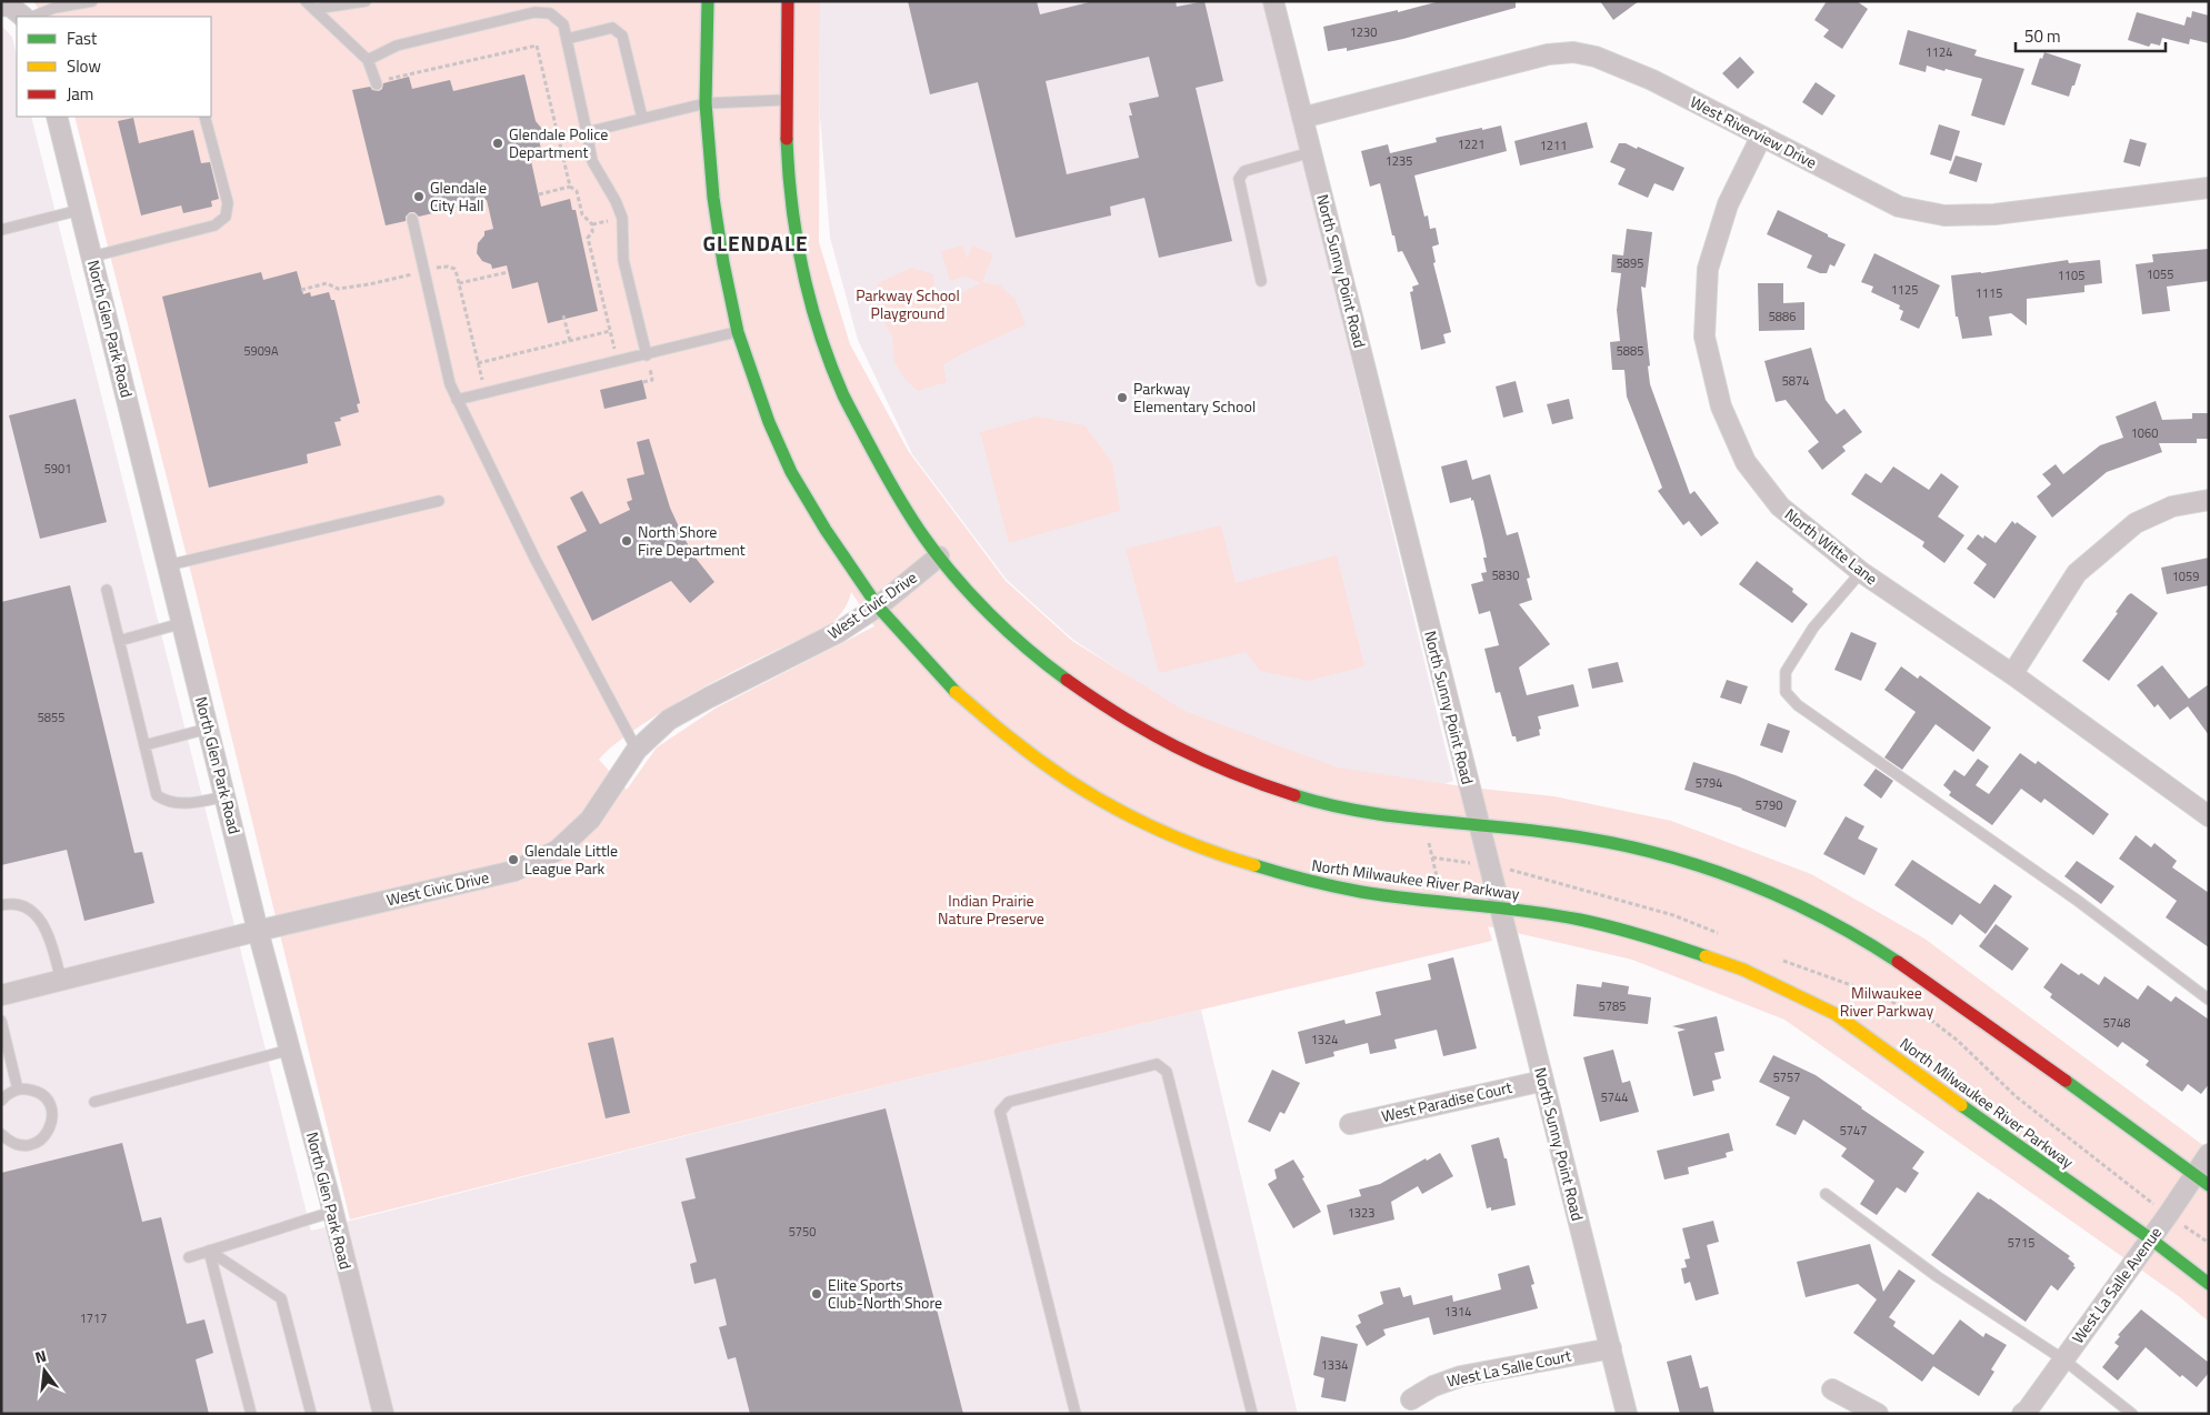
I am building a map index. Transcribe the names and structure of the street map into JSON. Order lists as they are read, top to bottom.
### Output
{
  "streets": {
    "street": [
      "West Riverview Drive",
      "North Sunny Point Road",
      "North Glen Park Road",
      "North Witte Lane",
      "West Civic Drive",
      "North Milwaukee River Parkway",
      "West Paradise Court",
      "West La Salle Avenue",
      "West La Salle Court"
    ]
  },
  "crossings": [
    ["West Riverview Drive", "North Sunny Point Road"],
    ["West Riverview Drive", "North Witte Lane"],
    ["North Sunny Point Road", "North Milwaukee River Parkway"],
    ["North Sunny Point Road", "West Paradise Court"],
    ["North Sunny Point Road", "West La Salle Court"],
    ["North Glen Park Road", "West Civic Drive"],
    ["West Civic Drive", "North Milwaukee River Parkway"],
    ["North Milwaukee River Parkway", "West La Salle Avenue"]
  ],
  "districts": ["GLENDALE"],
  "parks": ["Parkway School Playground", "Indian Prairie Nature Preserve", "Milwaukee River Parkway"],
  "places": [
    "Glendale Police Department",
    "Glendale City Hall",
    "Parkway Elementary School",
    "North Shore Fire Department",
    "Glendale Little League Park",
    "Elite Sports Club-North Shore"
  ],
  "house_numbers": [
    "1230",
    "1124",
    "1221",
    "1211",
    "1235",
    "5895",
    "1055",
    "1105",
    "1125",
    "1115",
    "5886",
    "5909A",
    "5885",
    "5874",
    "1060",
    "5901",
    "5830",
    "1059",
    "5855",
    "5794",
    "5790",
    "5785",
    "5748",
    "1324",
    "5757",
    "5744",
    "5747",
    "1323",
    "5750",
    "5715",
    "1314",
    "1717",
    "1334"
  ],
  "legend": ["Fast", "Slow", "Jam"],
  "scale_bar": "50 m",
  "north": "top"
}
